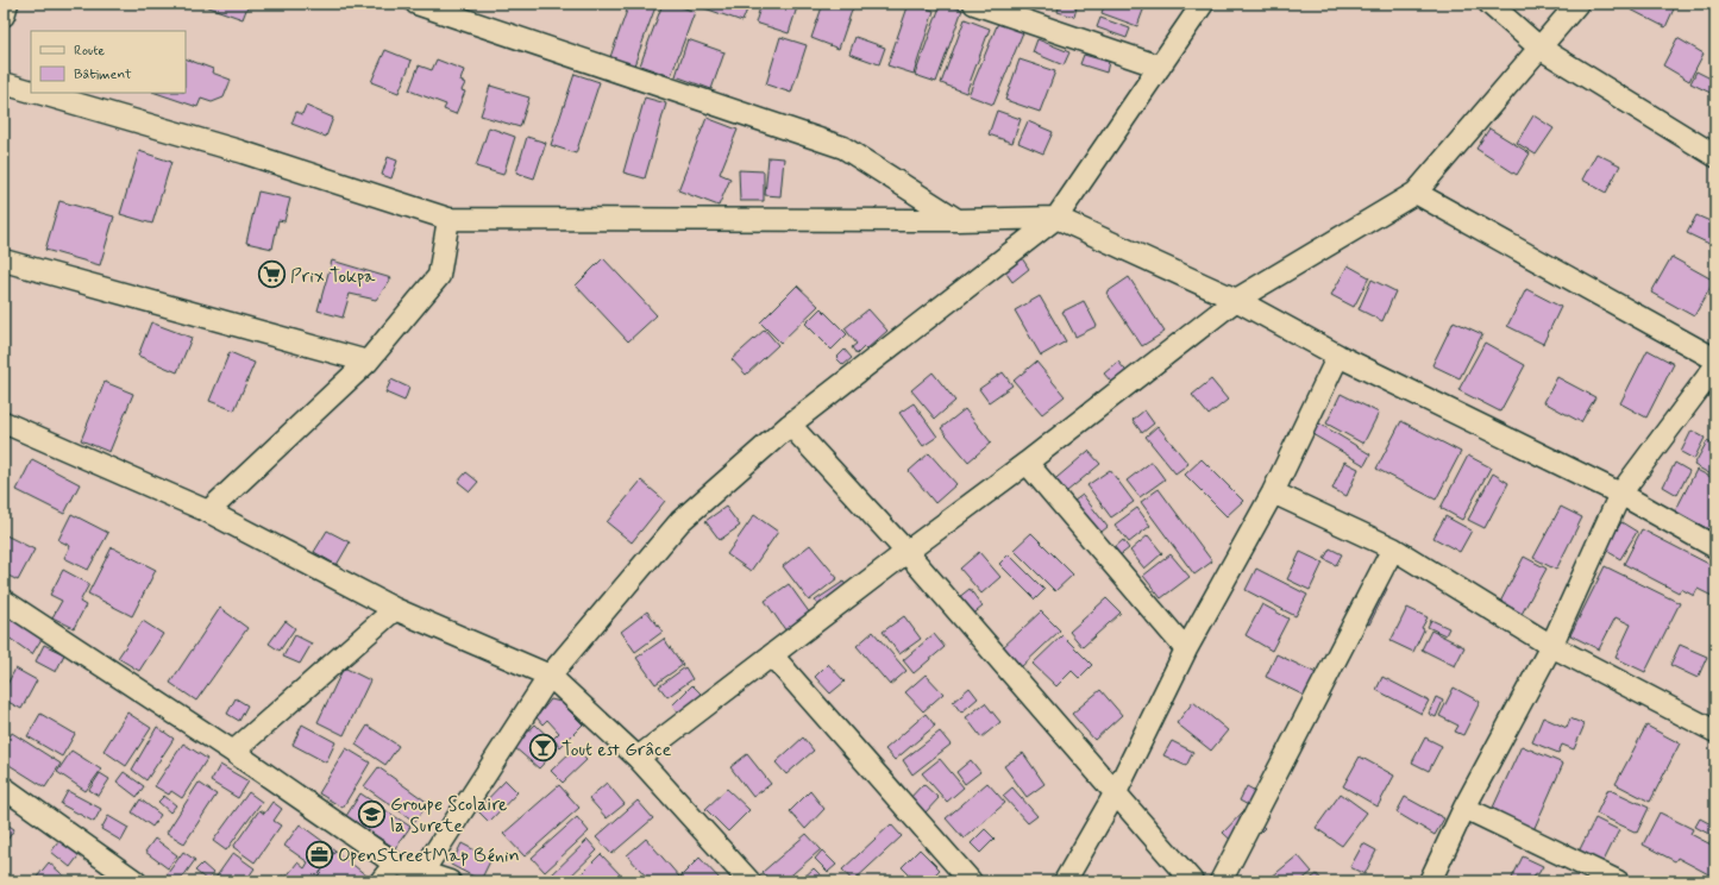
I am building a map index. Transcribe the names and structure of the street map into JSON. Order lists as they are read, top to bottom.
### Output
{
  "places": {
    "supermarket": ["Prix Tokpa"],
    "bar": ["Tout est Grâce"],
    "school or university": ["Groupe Scolaire la Surete"],
    "office": ["OpenStreetMap Bénin"]
  },
  "legend": ["Route", "Bâtiment"]
}
